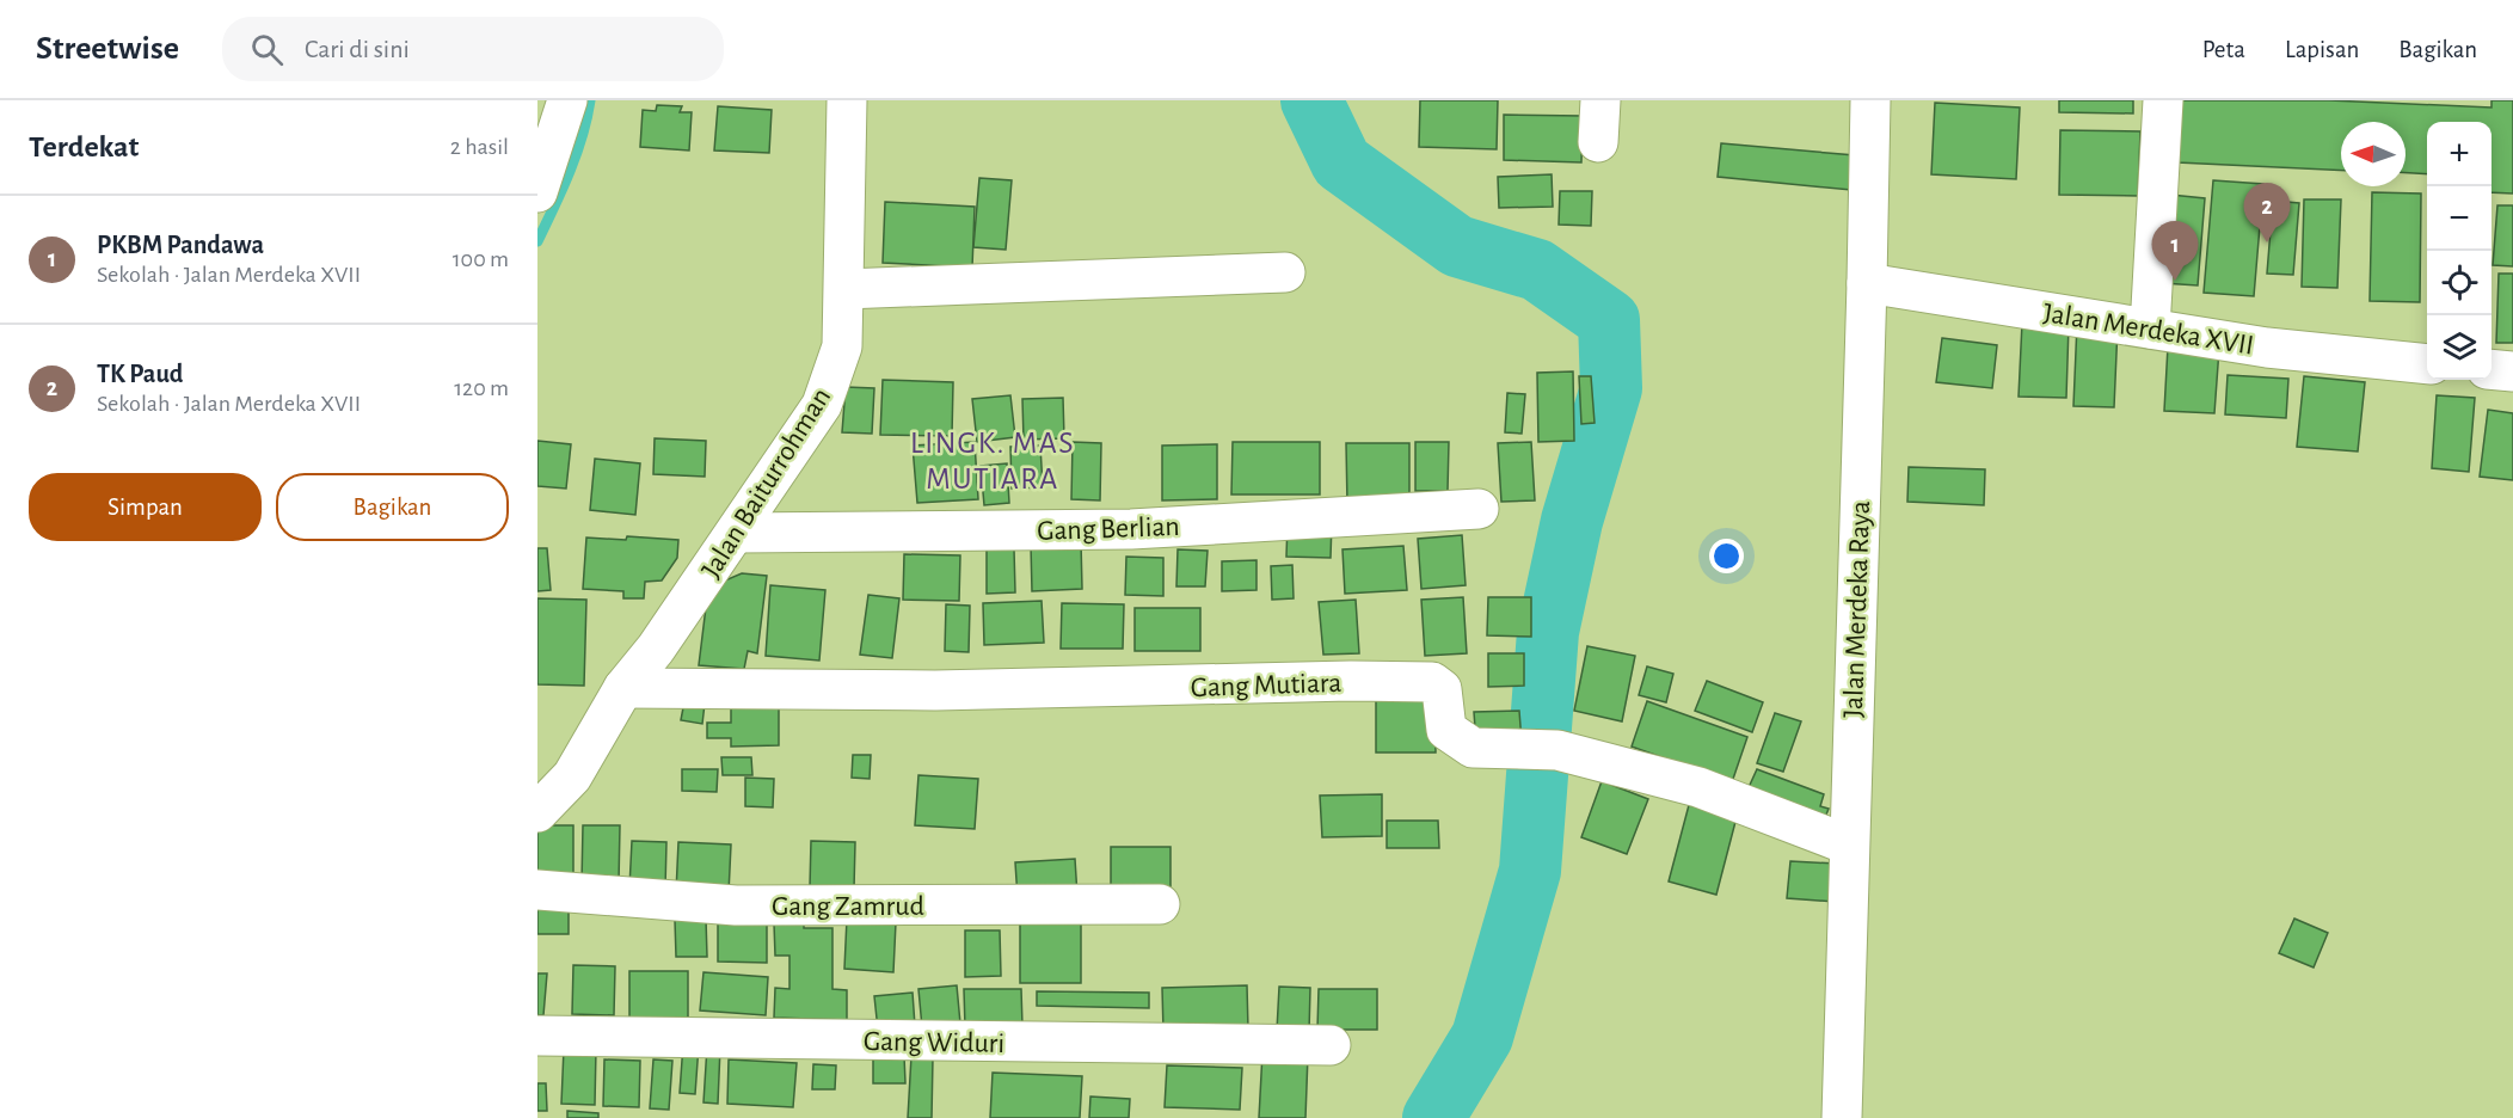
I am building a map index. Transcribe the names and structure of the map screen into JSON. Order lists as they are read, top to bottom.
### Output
{
  "streets": {
    "street": [
      "Jalan Merdeka XVII",
      "Jalan Baiturrohman",
      "Gang Berlian",
      "Jalan Merdeka Raya",
      "Gang Mutiara",
      "Gang Zamrud",
      "Gang Widuri"
    ]
  },
  "crossings": [
    ["Jalan Merdeka XVII", "Jalan Merdeka Raya"],
    ["Jalan Baiturrohman", "Gang Berlian"],
    ["Jalan Baiturrohman", "Gang Mutiara"],
    ["Jalan Merdeka Raya", "Gang Mutiara"]
  ],
  "districts": ["LINGK. MAS MUTIARA"],
  "north": "left",
  "page": {
    "header": "Streetwise",
    "search": "Cari di sini",
    "nav": ["Peta", "Lapisan", "Bagikan"],
    "heading": ["Terdekat", "2 hasil"],
    "map_buttons": ["+", "−"],
    "pins": ["2", "1"],
    "list": [
      {
        "mark": "1",
        "name": "PKBM Pandawa",
        "note": "Sekolah · Jalan Merdeka XVII",
        "value": "100 m"
      },
      {
        "mark": "2",
        "name": "TK Paud",
        "note": "Sekolah · Jalan Merdeka XVII",
        "value": "120 m"
      }
    ],
    "buttons": ["Simpan", "Bagikan"]
  }
}
